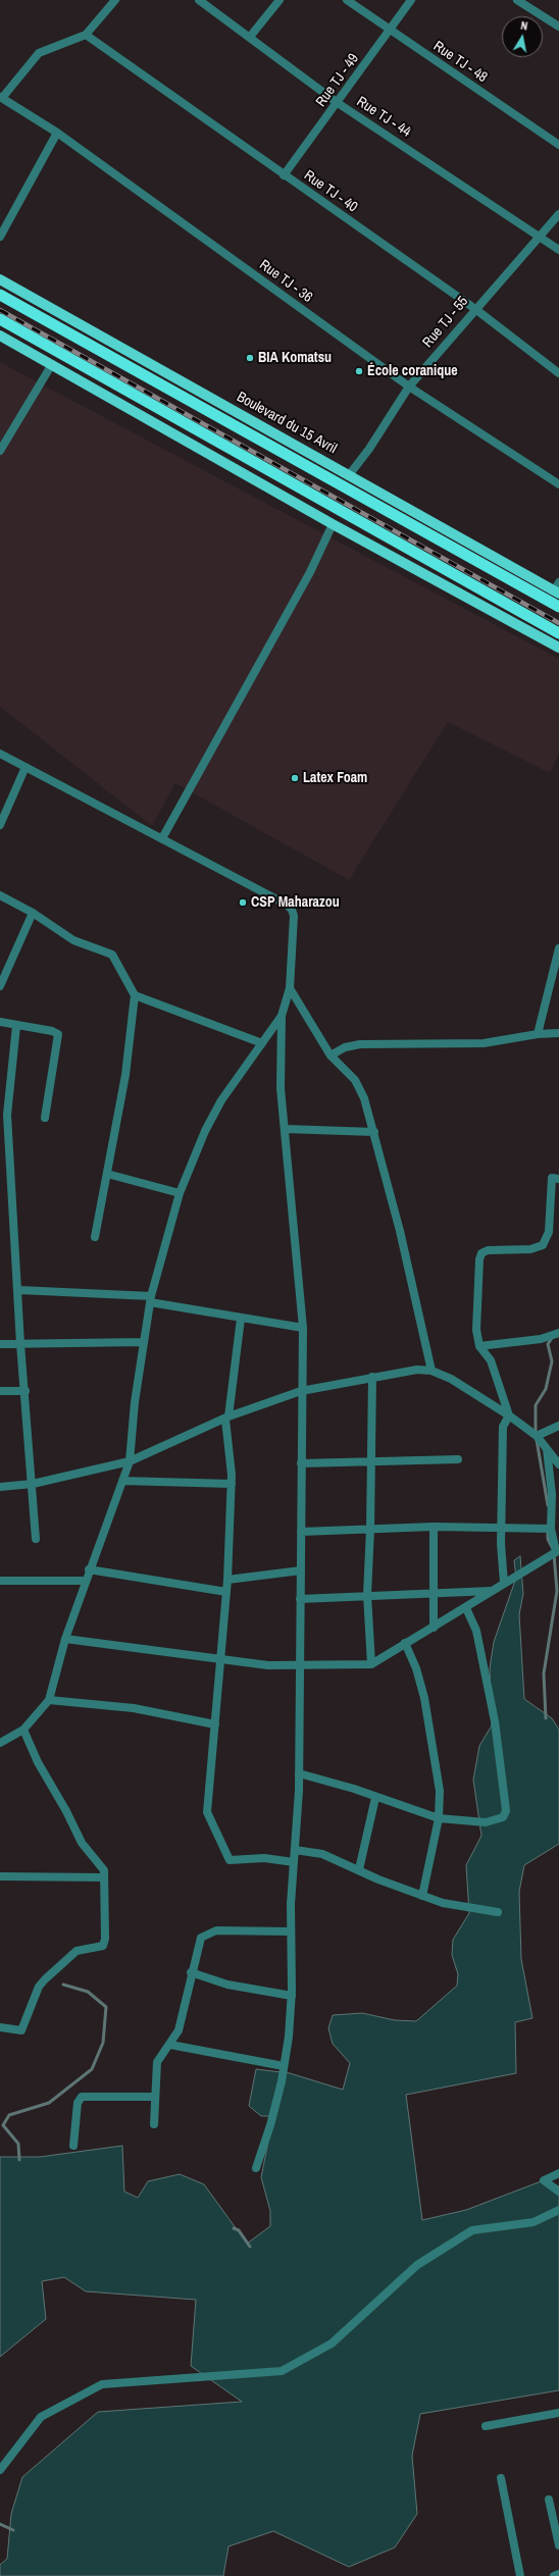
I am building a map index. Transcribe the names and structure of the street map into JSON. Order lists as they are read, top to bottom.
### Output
{
  "streets": {
    "highway": ["Boulevard du 15 Avril"],
    "street": [
      "Rue TJ - 48",
      "Rue TJ - 49",
      "Rue TJ - 44",
      "Rue TJ - 40",
      "Rue TJ - 36",
      "Rue TJ - 55"
    ]
  },
  "crossings": [
    ["Rue TJ - 48", "Rue TJ - 49"],
    ["Rue TJ - 49", "Rue TJ - 44"],
    ["Rue TJ - 49", "Rue TJ - 40"],
    ["Rue TJ - 44", "Rue TJ - 55"],
    ["Rue TJ - 40", "Rue TJ - 55"],
    ["Rue TJ - 36", "Rue TJ - 55"],
    ["Rue TJ - 55", "Boulevard du 15 Avril"]
  ],
  "places": [
    "BIA Komatsu",
    "École coranique",
    "Latex Foam",
    "CSP Maharazou"
  ],
  "north": "top"
}
